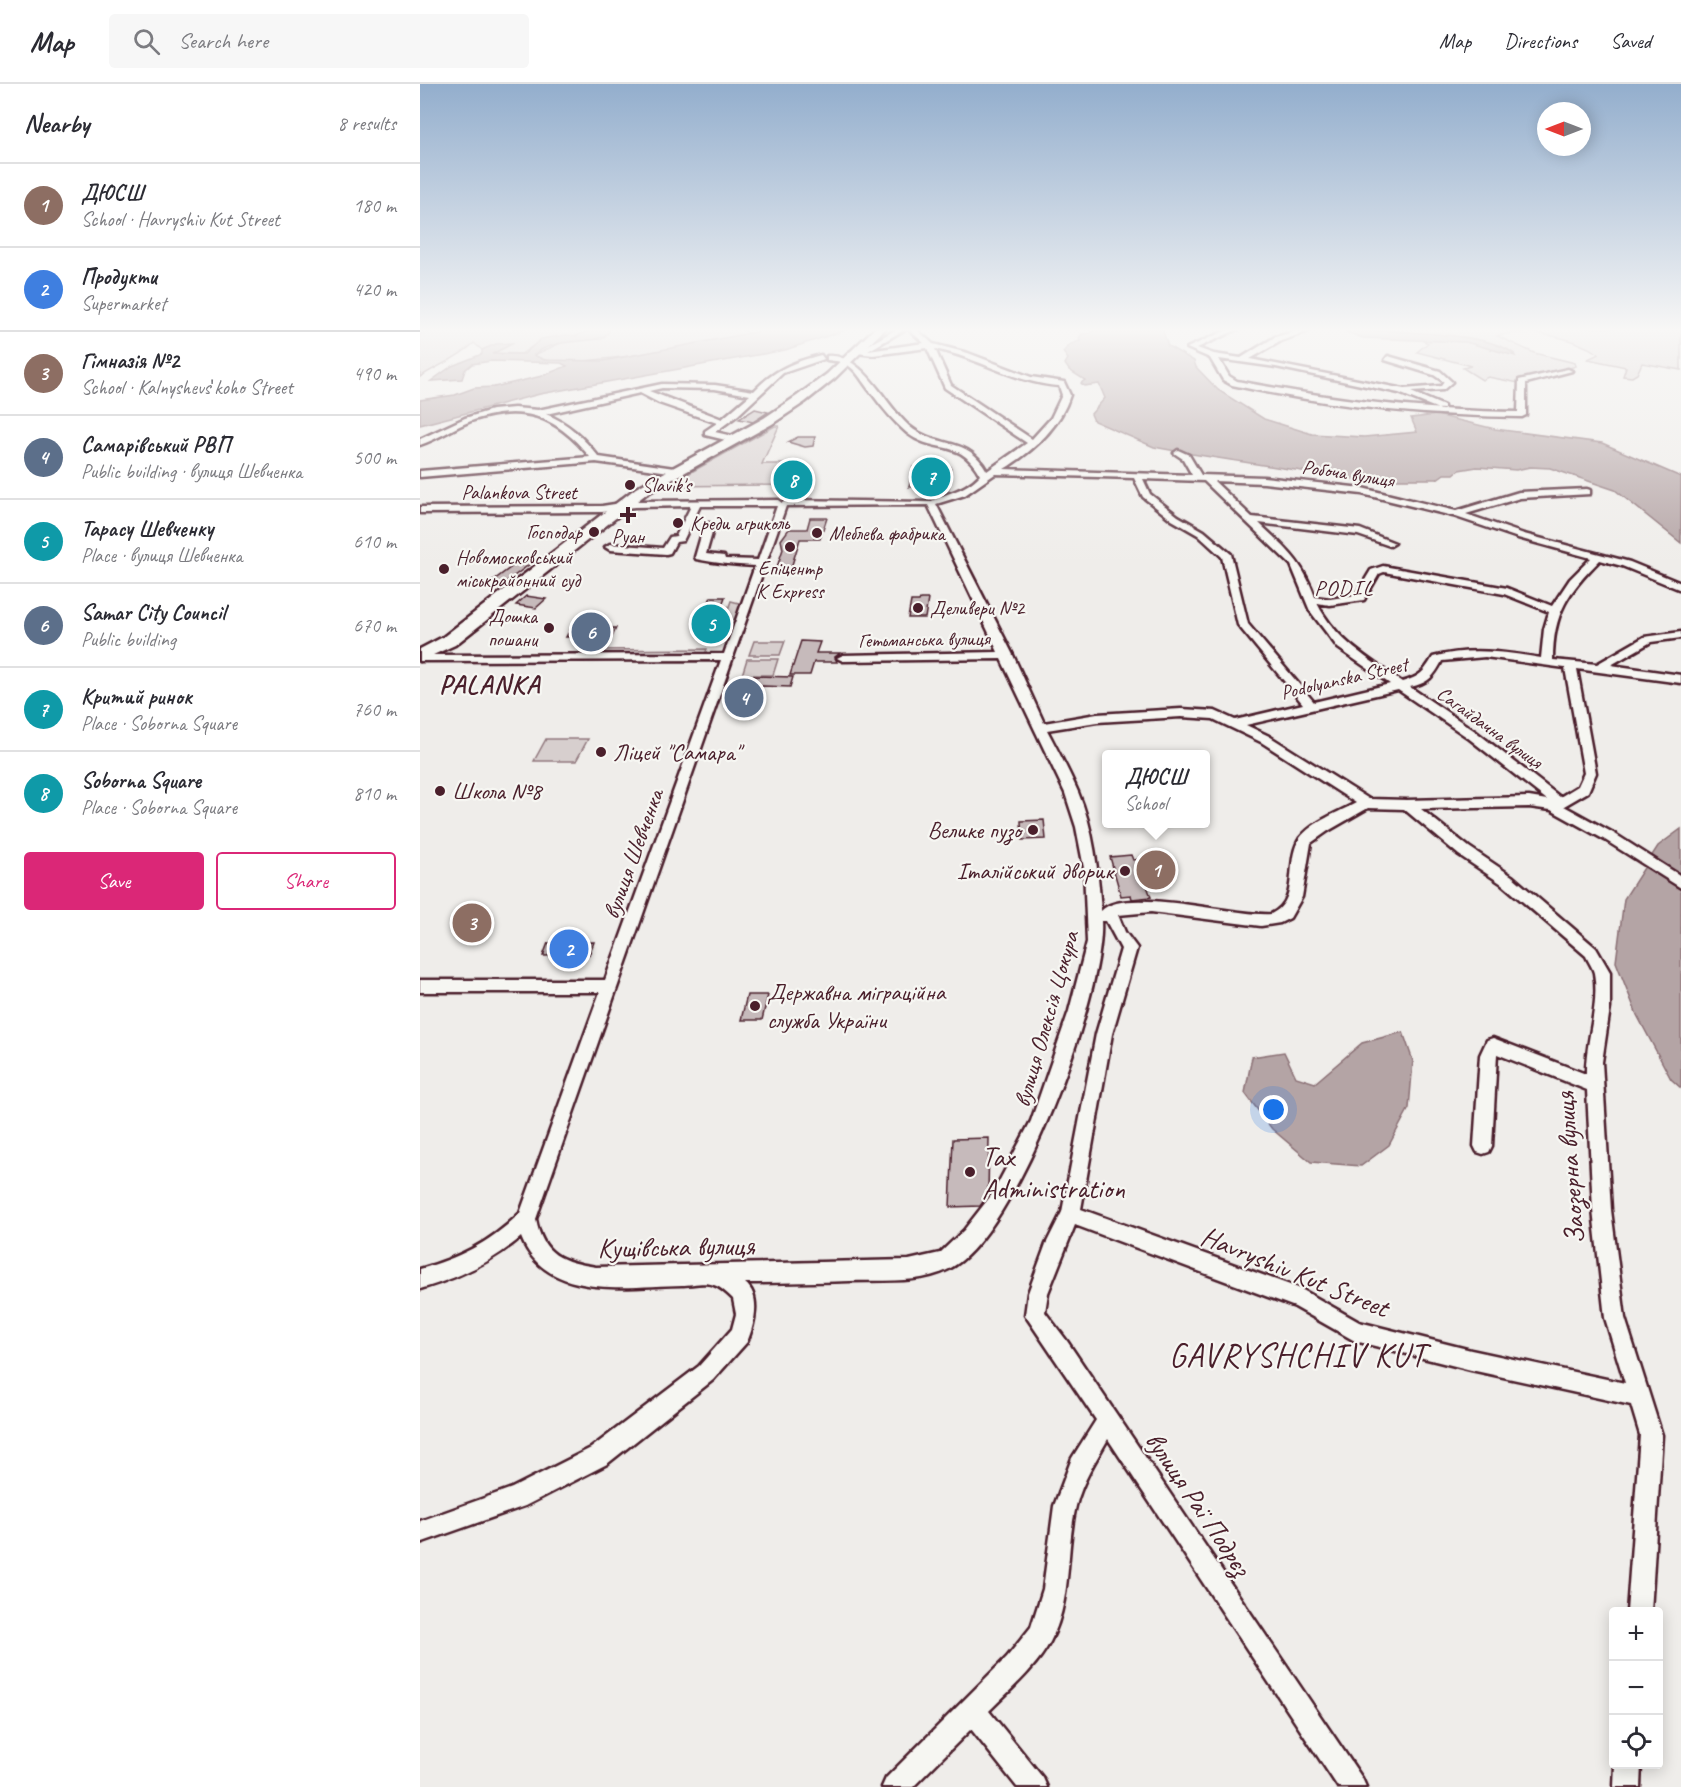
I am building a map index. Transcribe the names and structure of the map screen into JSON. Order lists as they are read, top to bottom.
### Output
{
  "streets": {
    "street": [
      "Робоча вулиця",
      "Palankova Street",
      "Гетьманська вулиця",
      "Podolyanska Street",
      "Сагайдачна вулиця",
      "вулиця Шевченка",
      "вулиця Олексія Цокура",
      "Заозерна вулиця",
      "Кущівська вулиця",
      "Havryshiv Kut Street",
      "вулиця Раї Подрєз"
    ]
  },
  "crossings": [
    ["Робоча вулиця", "Palankova Street"],
    ["Робоча вулиця", "Сагайдачна вулиця"],
    ["Palankova Street", "вулиця Шевченка"],
    ["Palankova Street", "вулиця Олексія Цокура"],
    ["Гетьманська вулиця", "вулиця Олексія Цокура"],
    ["Podolyanska Street", "Сагайдачна вулиця"],
    ["Podolyanska Street", "вулиця Олексія Цокура"],
    ["Сагайдачна вулиця", "Заозерна вулиця"],
    ["вулиця Шевченка", "Кущівська вулиця"],
    ["вулиця Олексія Цокура", "Кущівська вулиця"],
    ["Заозерна вулиця", "Havryshiv Kut Street"],
    ["Havryshiv Kut Street", "вулиця Раї Подрєз"]
  ],
  "districts": ["PODIL", "PALANKA", "GAVRYSHCHIV KUT"],
  "places": {
    "other": [
      "Slavik's",
      "Креди агриколь",
      "Господар",
      "Меблева фабрика",
      "Епіцентр К Express",
      "Новомосковський міськрайонний суд",
      "Деливери №2",
      "Дошка пошани",
      "Ліцей \"Самара\"",
      "Школа №8",
      "Велике пузо",
      "Італійський дворик",
      "Державна міграційна служба України",
      "Tax Administration"
    ],
    "health": ["Руан"]
  },
  "north": "left",
  "page": {
    "header": "Map",
    "search": "Search here",
    "nav": ["Map", "Directions", "Saved"],
    "heading": ["Nearby", "8 results"],
    "list": [
      {
        "mark": "1",
        "name": "ДЮСШ",
        "note": "School · Havryshiv Kut Street",
        "value": "180 m"
      },
      {
        "mark": "2",
        "name": "Продукти",
        "note": "Supermarket",
        "value": "420 m"
      },
      {
        "mark": "3",
        "name": "Гімназія №2",
        "note": "School · Kalnyshevsʹkoho Street",
        "value": "490 m"
      },
      {
        "mark": "4",
        "name": "Самарівський РВП",
        "note": "Public building · вулиця Шевченка",
        "value": "500 m"
      },
      {
        "mark": "5",
        "name": "Тарасу Шевченку",
        "note": "Place · вулиця Шевченка",
        "value": "610 m"
      },
      {
        "mark": "6",
        "name": "Samar City Council",
        "note": "Public building",
        "value": "670 m"
      },
      {
        "mark": "7",
        "name": "Критий ринок",
        "note": "Place · Soborna Square",
        "value": "760 m"
      },
      {
        "mark": "8",
        "name": "Soborna Square",
        "note": "Place · Soborna Square",
        "value": "810 m"
      }
    ],
    "pins": [
      "7",
      "8",
      "5",
      "6",
      "4",
      "1",
      "3",
      "2"
    ],
    "popup": ["ДЮСШ", "School"],
    "buttons": ["Save", "Share"],
    "map_buttons": ["+", "−"]
  }
}
